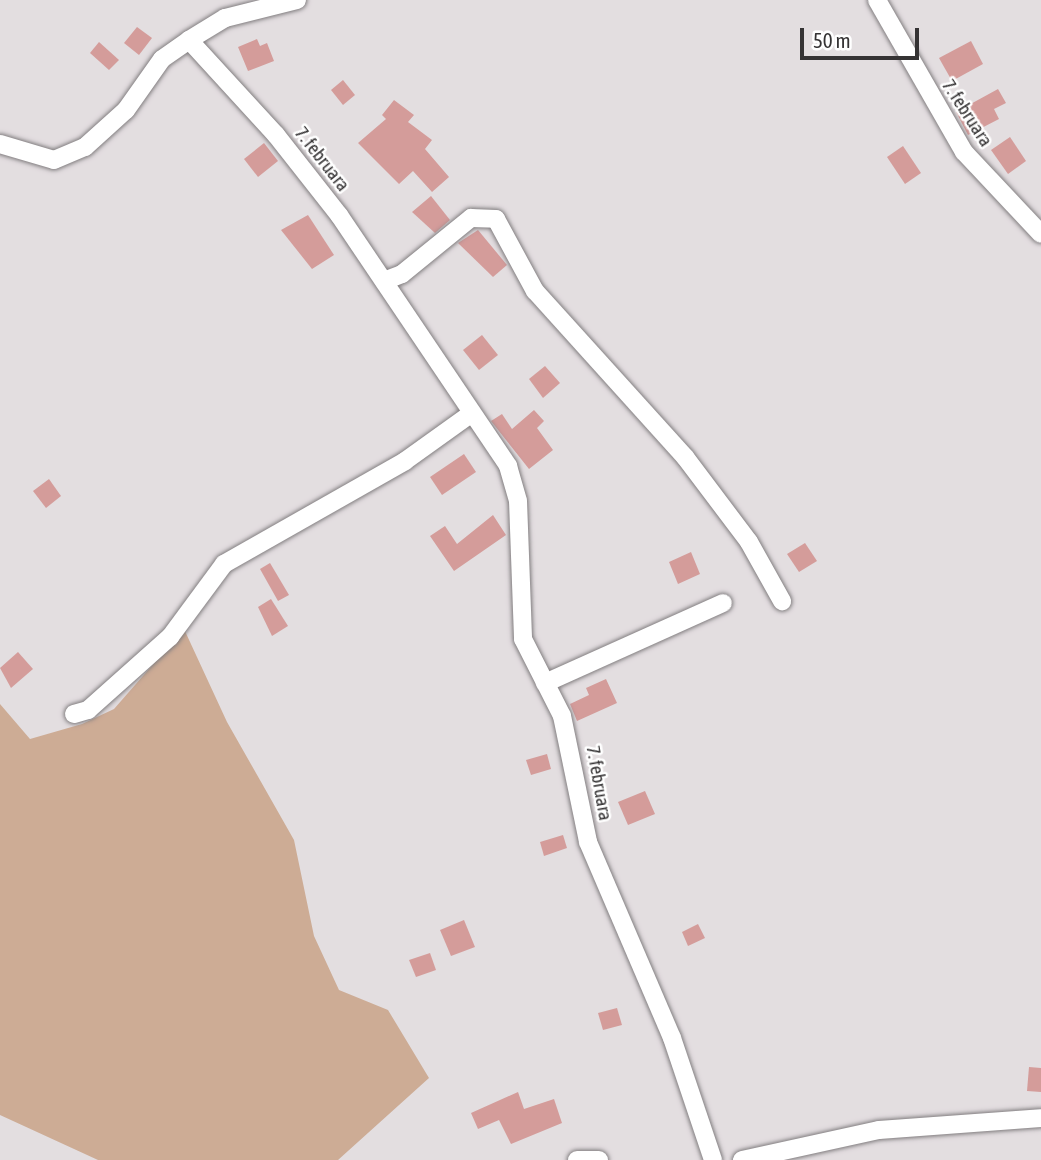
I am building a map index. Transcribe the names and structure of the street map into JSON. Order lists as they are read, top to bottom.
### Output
{
  "streets": {
    "street": ["7. februara"]
  },
  "scale_bar": "50 m"
}
